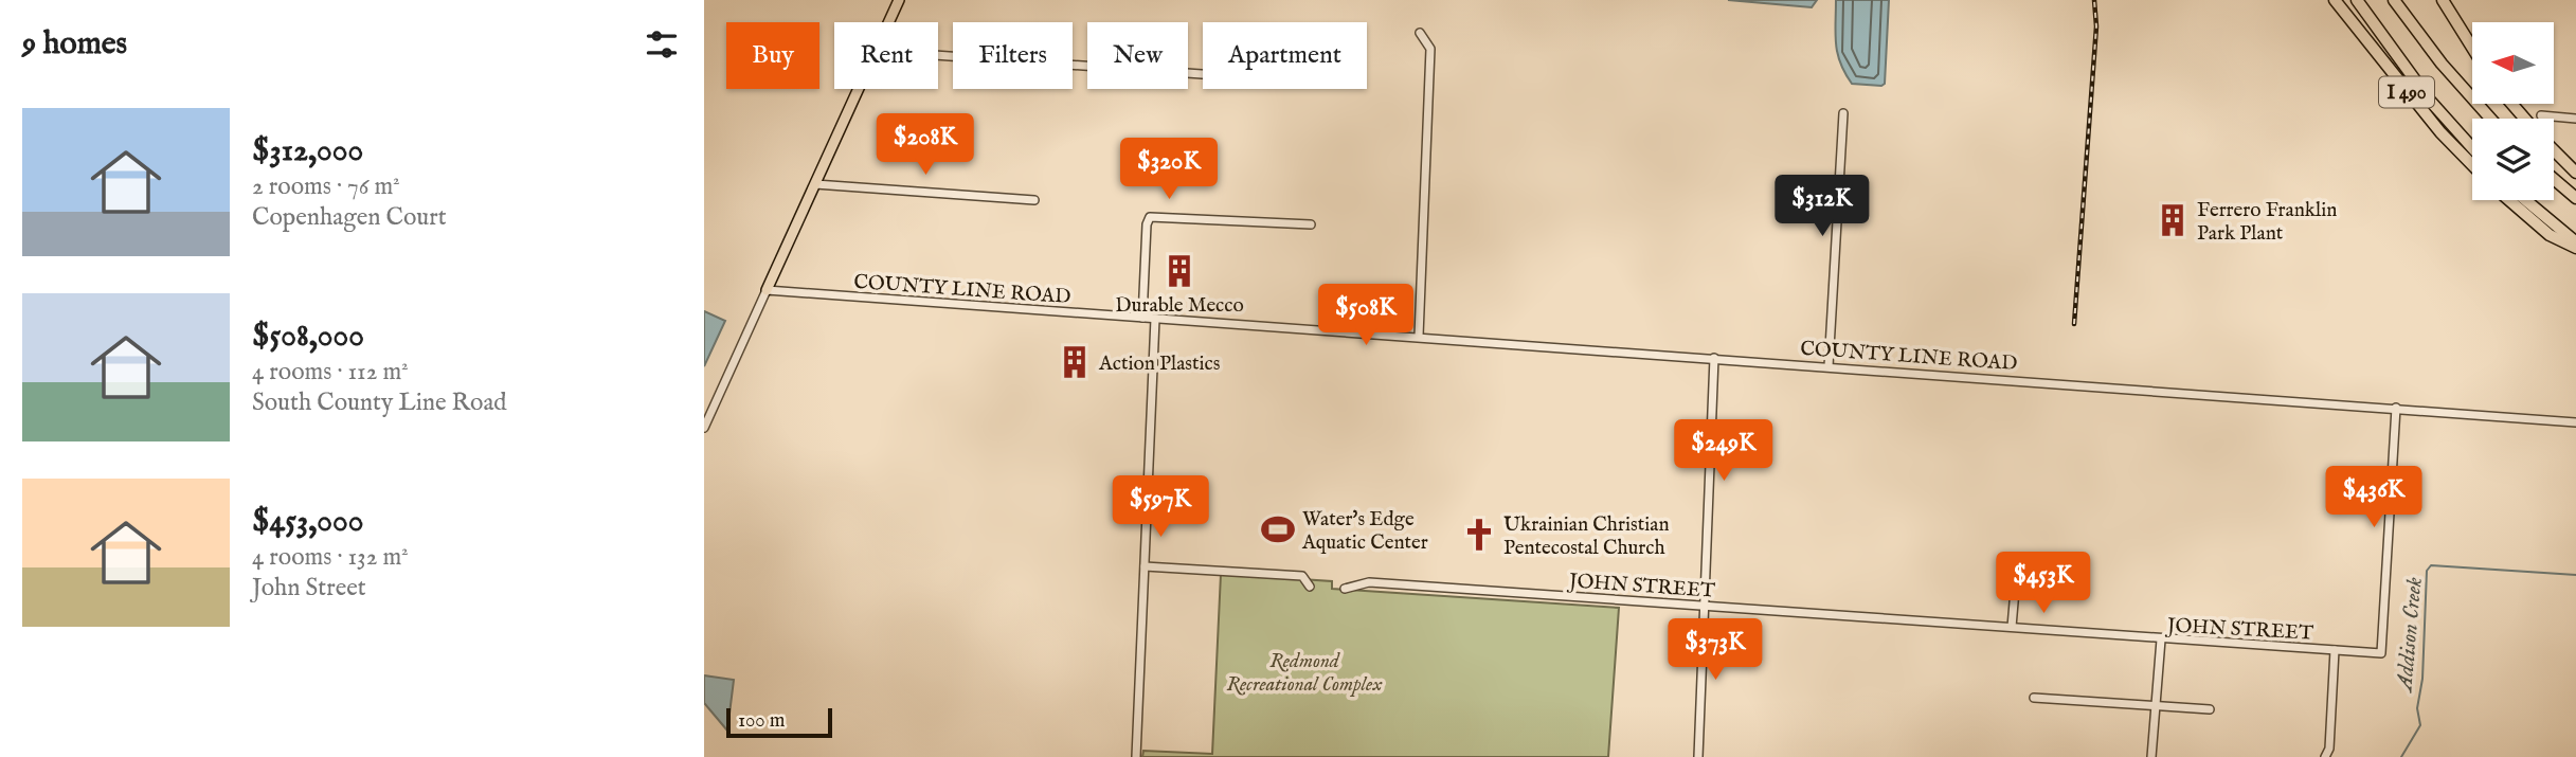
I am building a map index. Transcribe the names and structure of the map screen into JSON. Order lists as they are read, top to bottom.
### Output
{
  "streets": {
    "highway": ["I 490"],
    "street": ["COUNTY LINE ROAD", "JOHN STREET"]
  },
  "crossings": [
    ["COUNTY LINE ROAD", "JOHN STREET"]
  ],
  "water": ["Addison Creek"],
  "parks": ["Redmond Recreational Complex"],
  "places": {
    "building": ["Ferrero Franklin Park Plant", "Durable Mecco", "Action Plastics"],
    "sports": ["Water's Edge Aquatic Center"],
    "church": ["Ukrainian Christian Pentecostal Church"]
  },
  "scale_bar": "100 m",
  "north": "left",
  "page": {
    "heading": "9 homes",
    "chip": [
      "Buy",
      "Rent",
      "Filters",
      "New",
      "Apartment"
    ],
    "list": [
      {
        "name": "$312,000",
        "note": "2 rooms · 76 m² · Copenhagen Court"
      },
      {
        "name": "$508,000",
        "note": "4 rooms · 112 m² · South County Line Road"
      },
      {
        "name": "$453,000",
        "note": "4 rooms · 132 m² · John Street"
      }
    ],
    "price": [
      "$208K",
      "$320K",
      "$312K",
      "$508K",
      "$249K",
      "$436K",
      "$597K",
      "$453K",
      "$373K"
    ],
    "scale": "100 m"
  }
}
